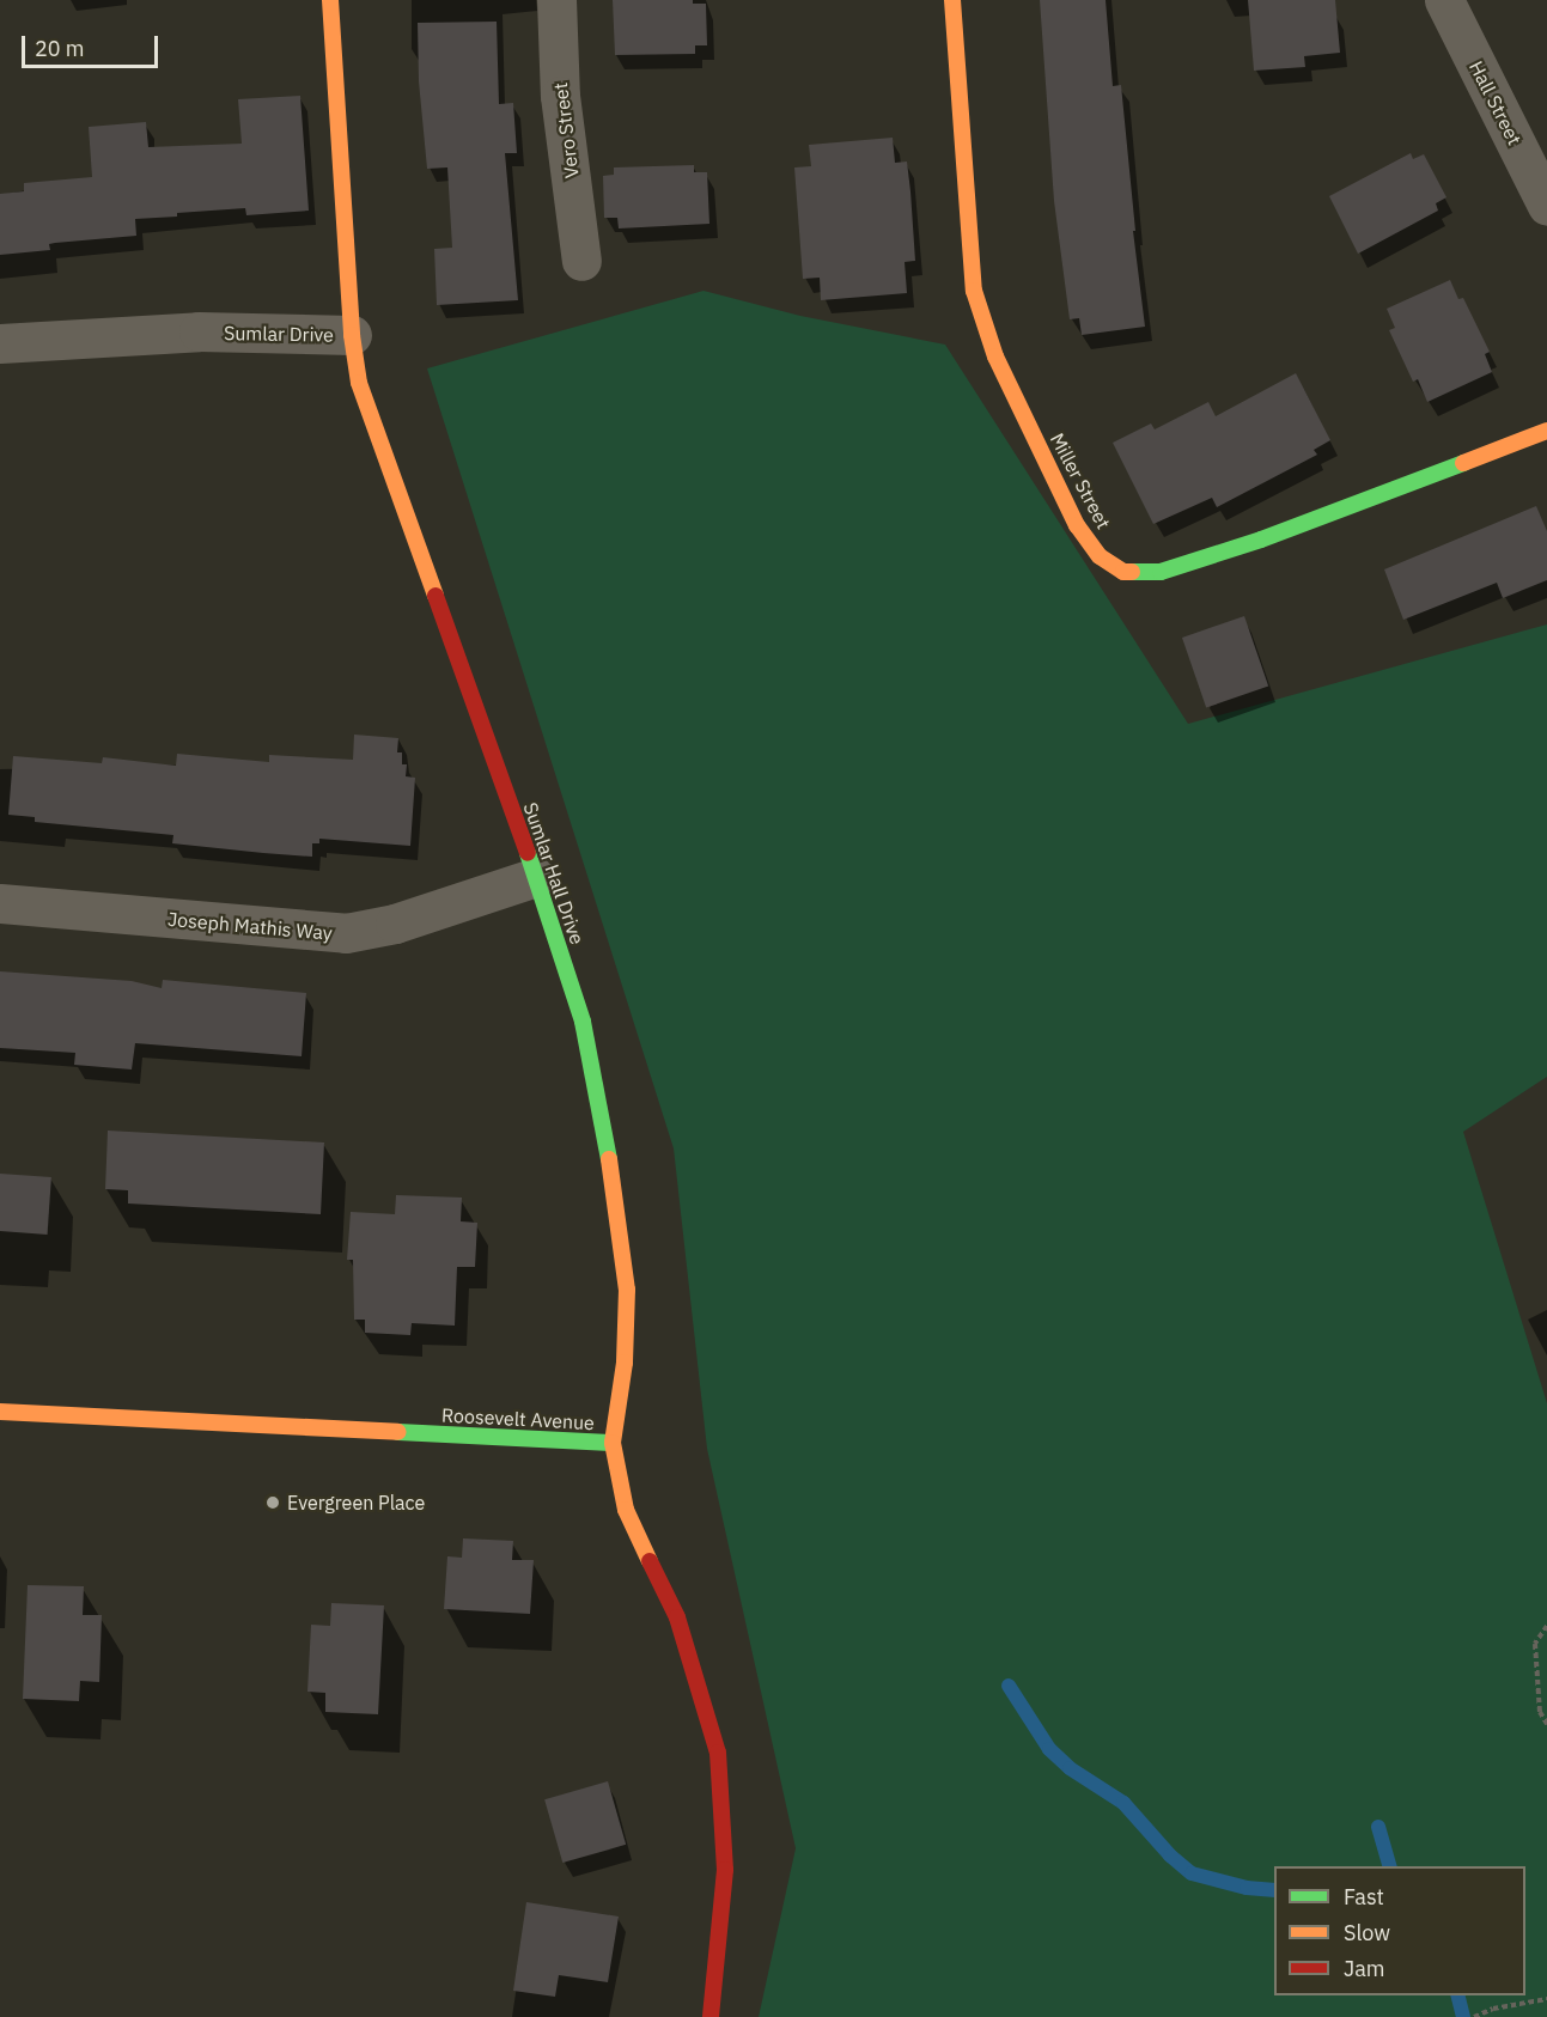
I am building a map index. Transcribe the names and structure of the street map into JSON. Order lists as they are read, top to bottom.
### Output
{
  "streets": {
    "street": [
      "Hall Street",
      "Vero Street",
      "Sumlar Drive",
      "Miller Street",
      "Sumlar Hall Drive",
      "Joseph Mathis Way",
      "Roosevelt Avenue"
    ]
  },
  "crossings": [
    ["Sumlar Drive", "Sumlar Hall Drive"],
    ["Sumlar Hall Drive", "Joseph Mathis Way"],
    ["Sumlar Hall Drive", "Roosevelt Avenue"]
  ],
  "places": ["Evergreen Place"],
  "legend": ["Fast", "Slow", "Jam"],
  "scale_bar": "20 m"
}
